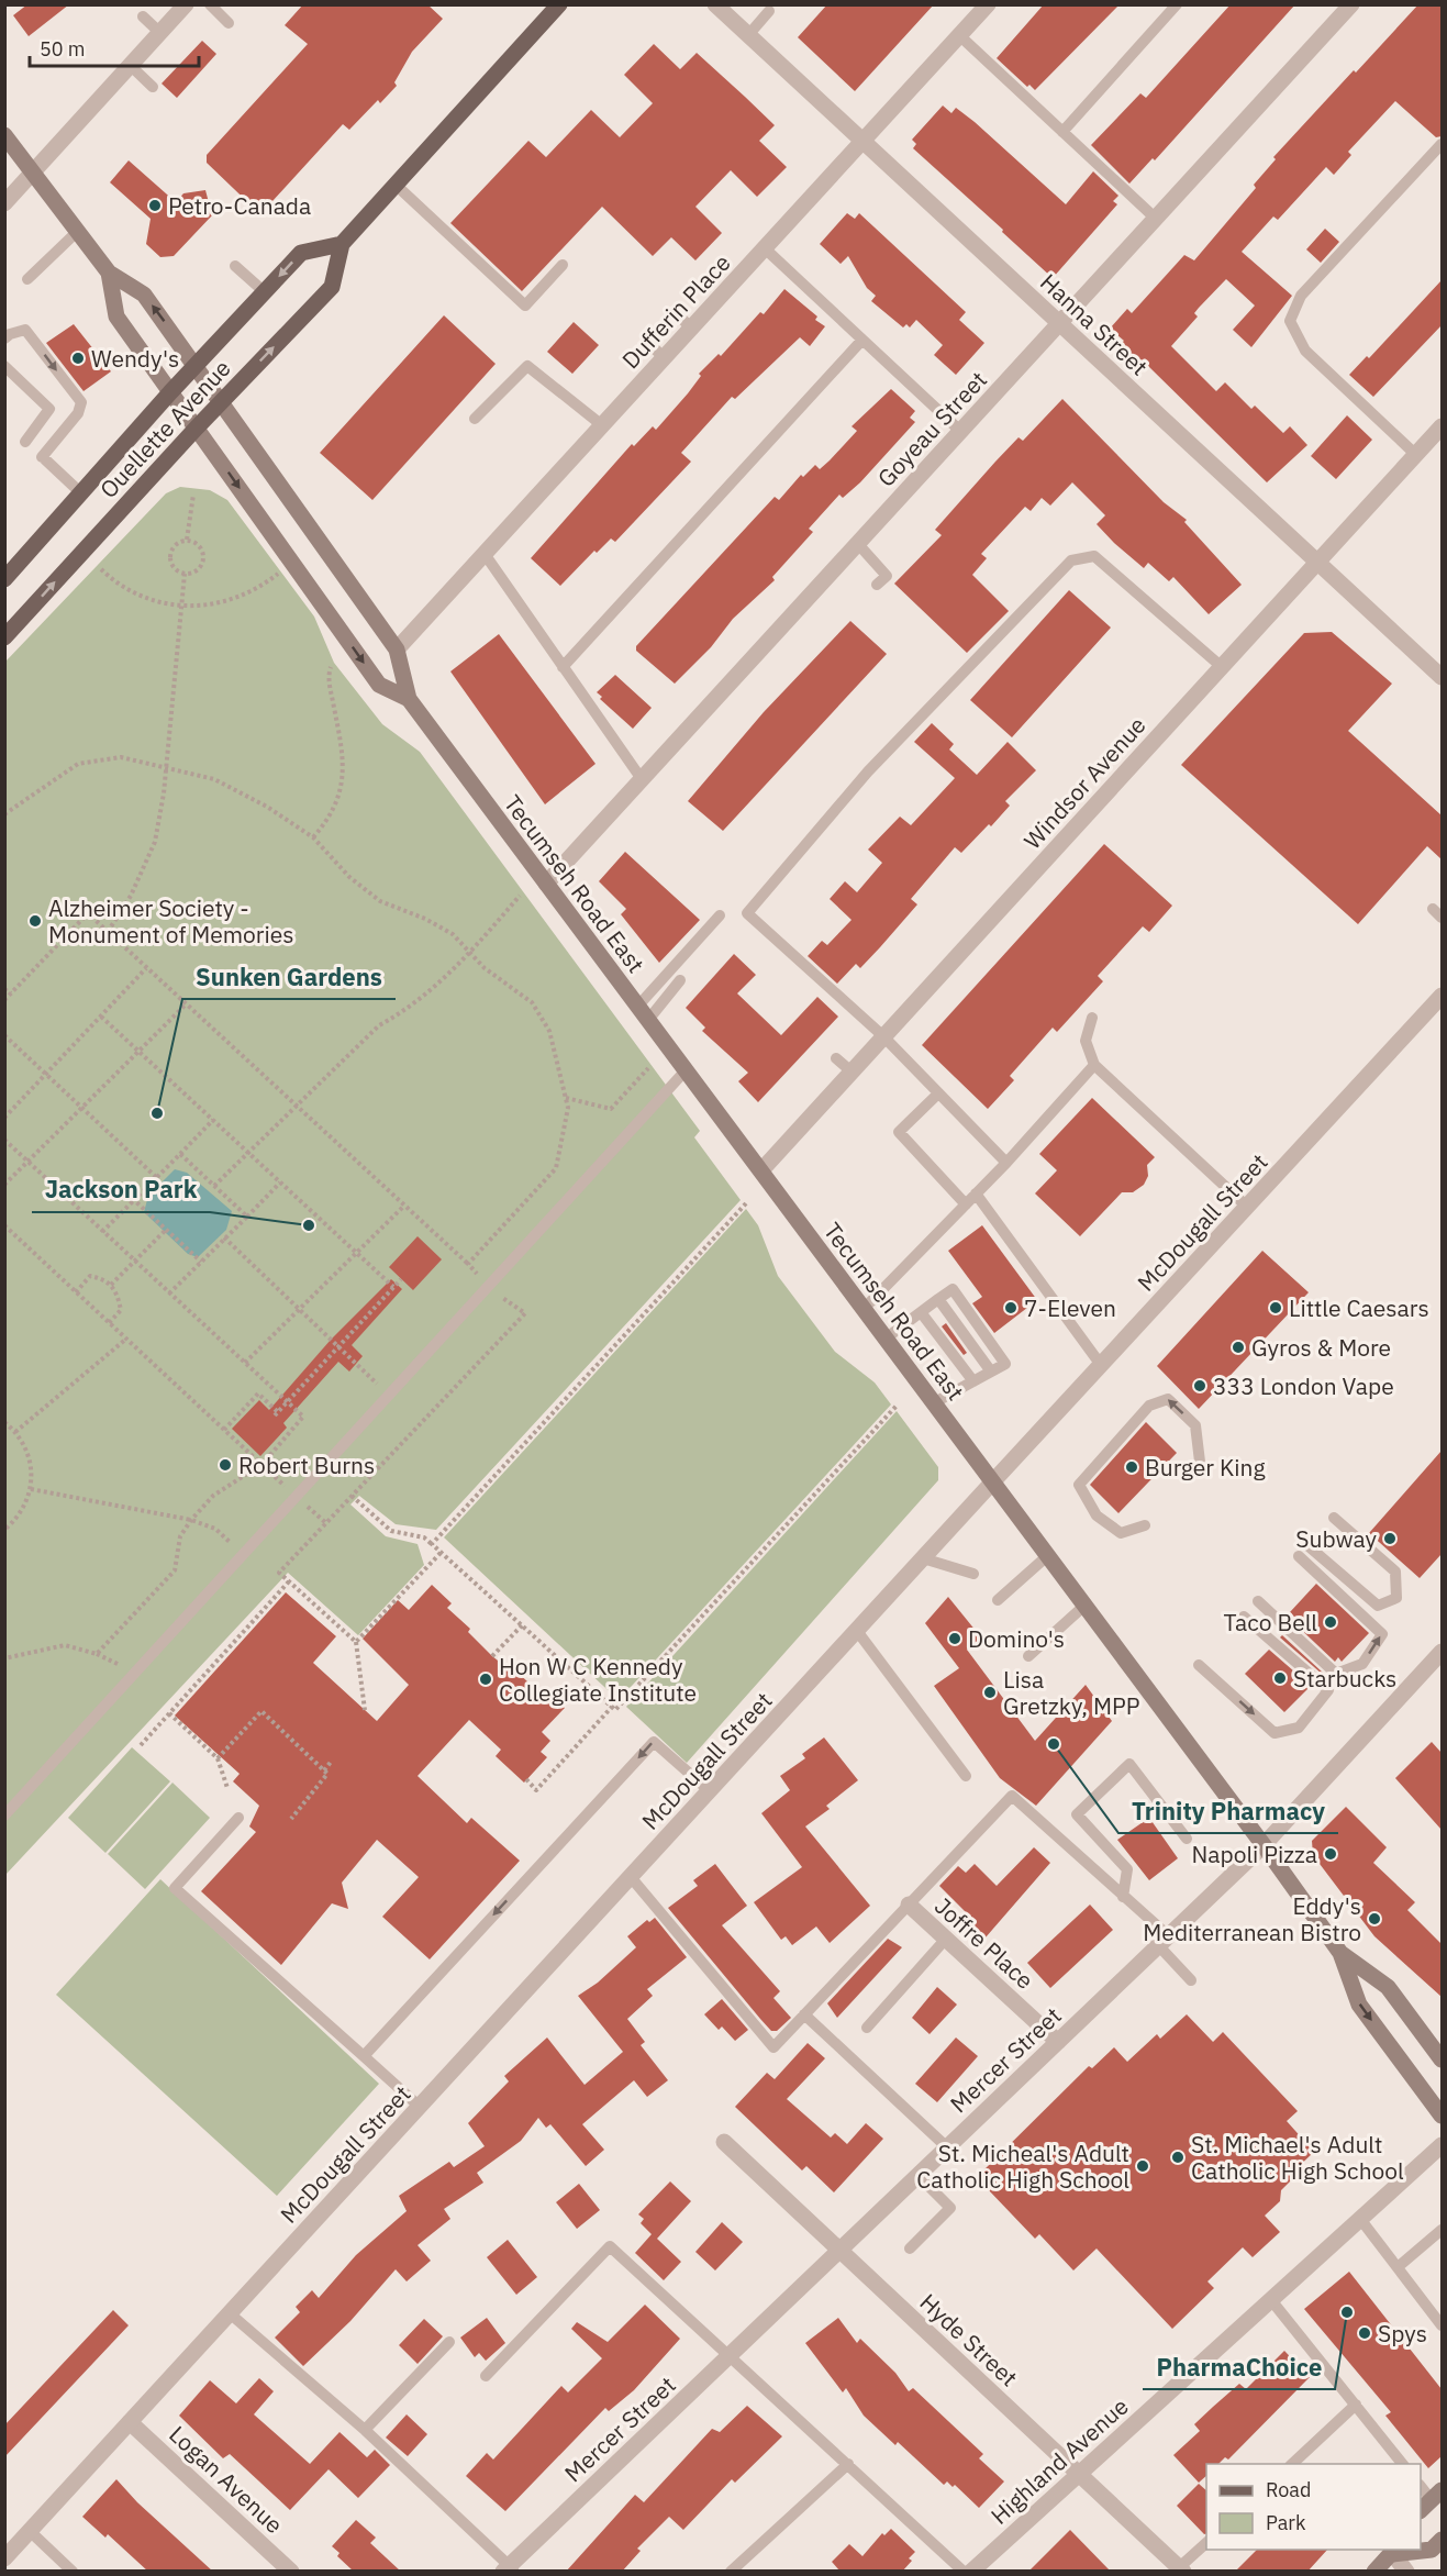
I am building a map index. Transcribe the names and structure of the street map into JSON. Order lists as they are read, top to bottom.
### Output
{
  "streets": {
    "main road": ["Ouellette Avenue", "Tecumseh Road East"],
    "street": [
      "Dufferin Place",
      "Hanna Street",
      "Goyeau Street",
      "Windsor Avenue",
      "McDougall Street",
      "Joffre Place",
      "Mercer Street",
      "Hyde Street",
      "Highland Avenue",
      "Logan Avenue"
    ]
  },
  "crossings": [
    ["Dufferin Place", "Hanna Street"],
    ["Dufferin Place", "Tecumseh Road East"],
    ["Hanna Street", "Goyeau Street"],
    ["Hanna Street", "Windsor Avenue"],
    ["Ouellette Avenue", "Tecumseh Road East"],
    ["Goyeau Street", "Tecumseh Road East"],
    ["Windsor Avenue", "Tecumseh Road East"],
    ["Tecumseh Road East", "McDougall Street"],
    ["Tecumseh Road East", "Mercer Street"],
    ["McDougall Street", "Logan Avenue"],
    ["Joffre Place", "Mercer Street"],
    ["Mercer Street", "Hyde Street"],
    ["Hyde Street", "Highland Avenue"]
  ],
  "places": [
    "Petro-Canada",
    "Wendy's",
    "Alzheimer Society - Monument of Memories",
    "Sunken Gardens",
    "Jackson Park",
    "7-Eleven",
    "Little Caesars",
    "Gyros & More",
    "333 London Vape",
    "Robert Burns",
    "Burger King",
    "Subway",
    "Taco Bell",
    "Domino's",
    "Starbucks",
    "Hon W C Kennedy Collegiate Institute",
    "Lisa Gretzky, MPP",
    "Trinity Pharmacy",
    "Napoli Pizza",
    "Eddy's Mediterranean Bistro",
    "St. Michael's Adult Catholic High School",
    "St. Micheal's Adult Catholic High School",
    "PharmaChoice",
    "Spys"
  ],
  "legend": ["Road", "Park"],
  "scale_bar": "50 m"
}
